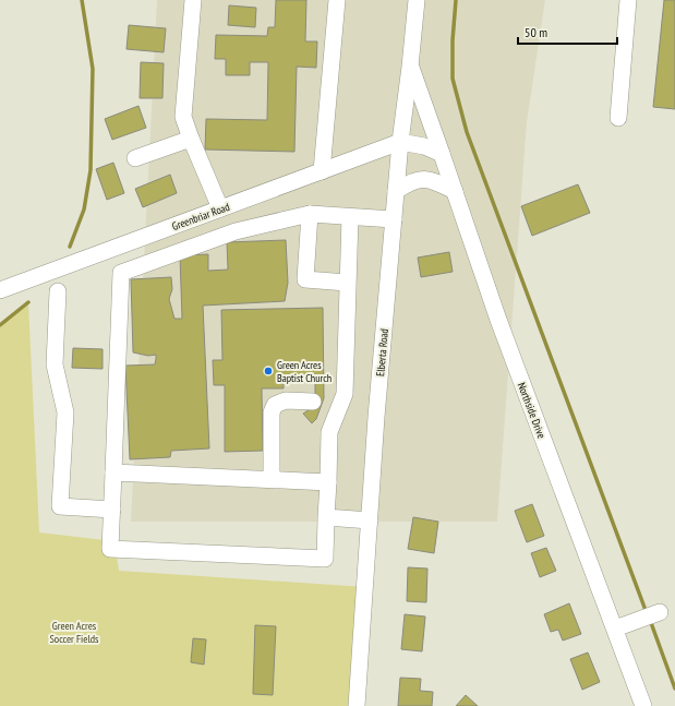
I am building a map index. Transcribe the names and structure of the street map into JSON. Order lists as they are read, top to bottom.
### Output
{
  "streets": {
    "street": ["Greenbriar Road", "Elberta Road", "Northside Drive"]
  },
  "crossings": [
    ["Greenbriar Road", "Elberta Road"],
    ["Elberta Road", "Northside Drive"]
  ],
  "parks": ["Green Acres Soccer Fields"],
  "places": ["Green Acres Baptist Church"],
  "scale_bar": "50 m"
}
